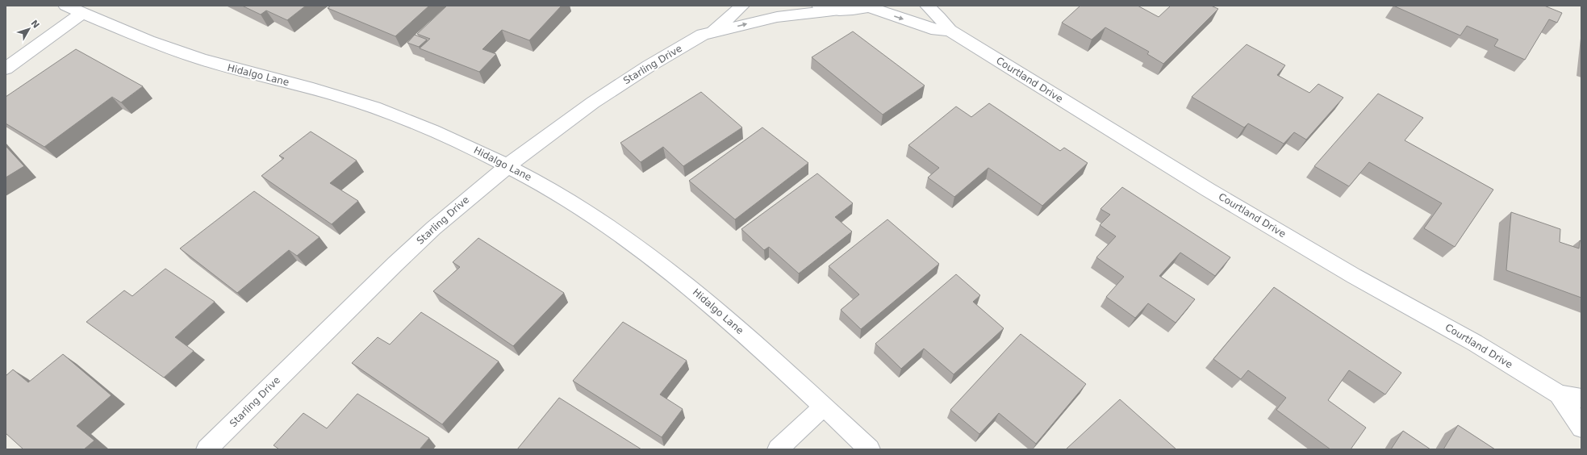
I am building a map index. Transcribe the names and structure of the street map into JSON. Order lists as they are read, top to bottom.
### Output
{
  "streets": {
    "street": ["Starling Drive", "Hidalgo Lane", "Courtland Drive"]
  },
  "crossings": [
    ["Starling Drive", "Hidalgo Lane"]
  ],
  "north": "top right"
}
